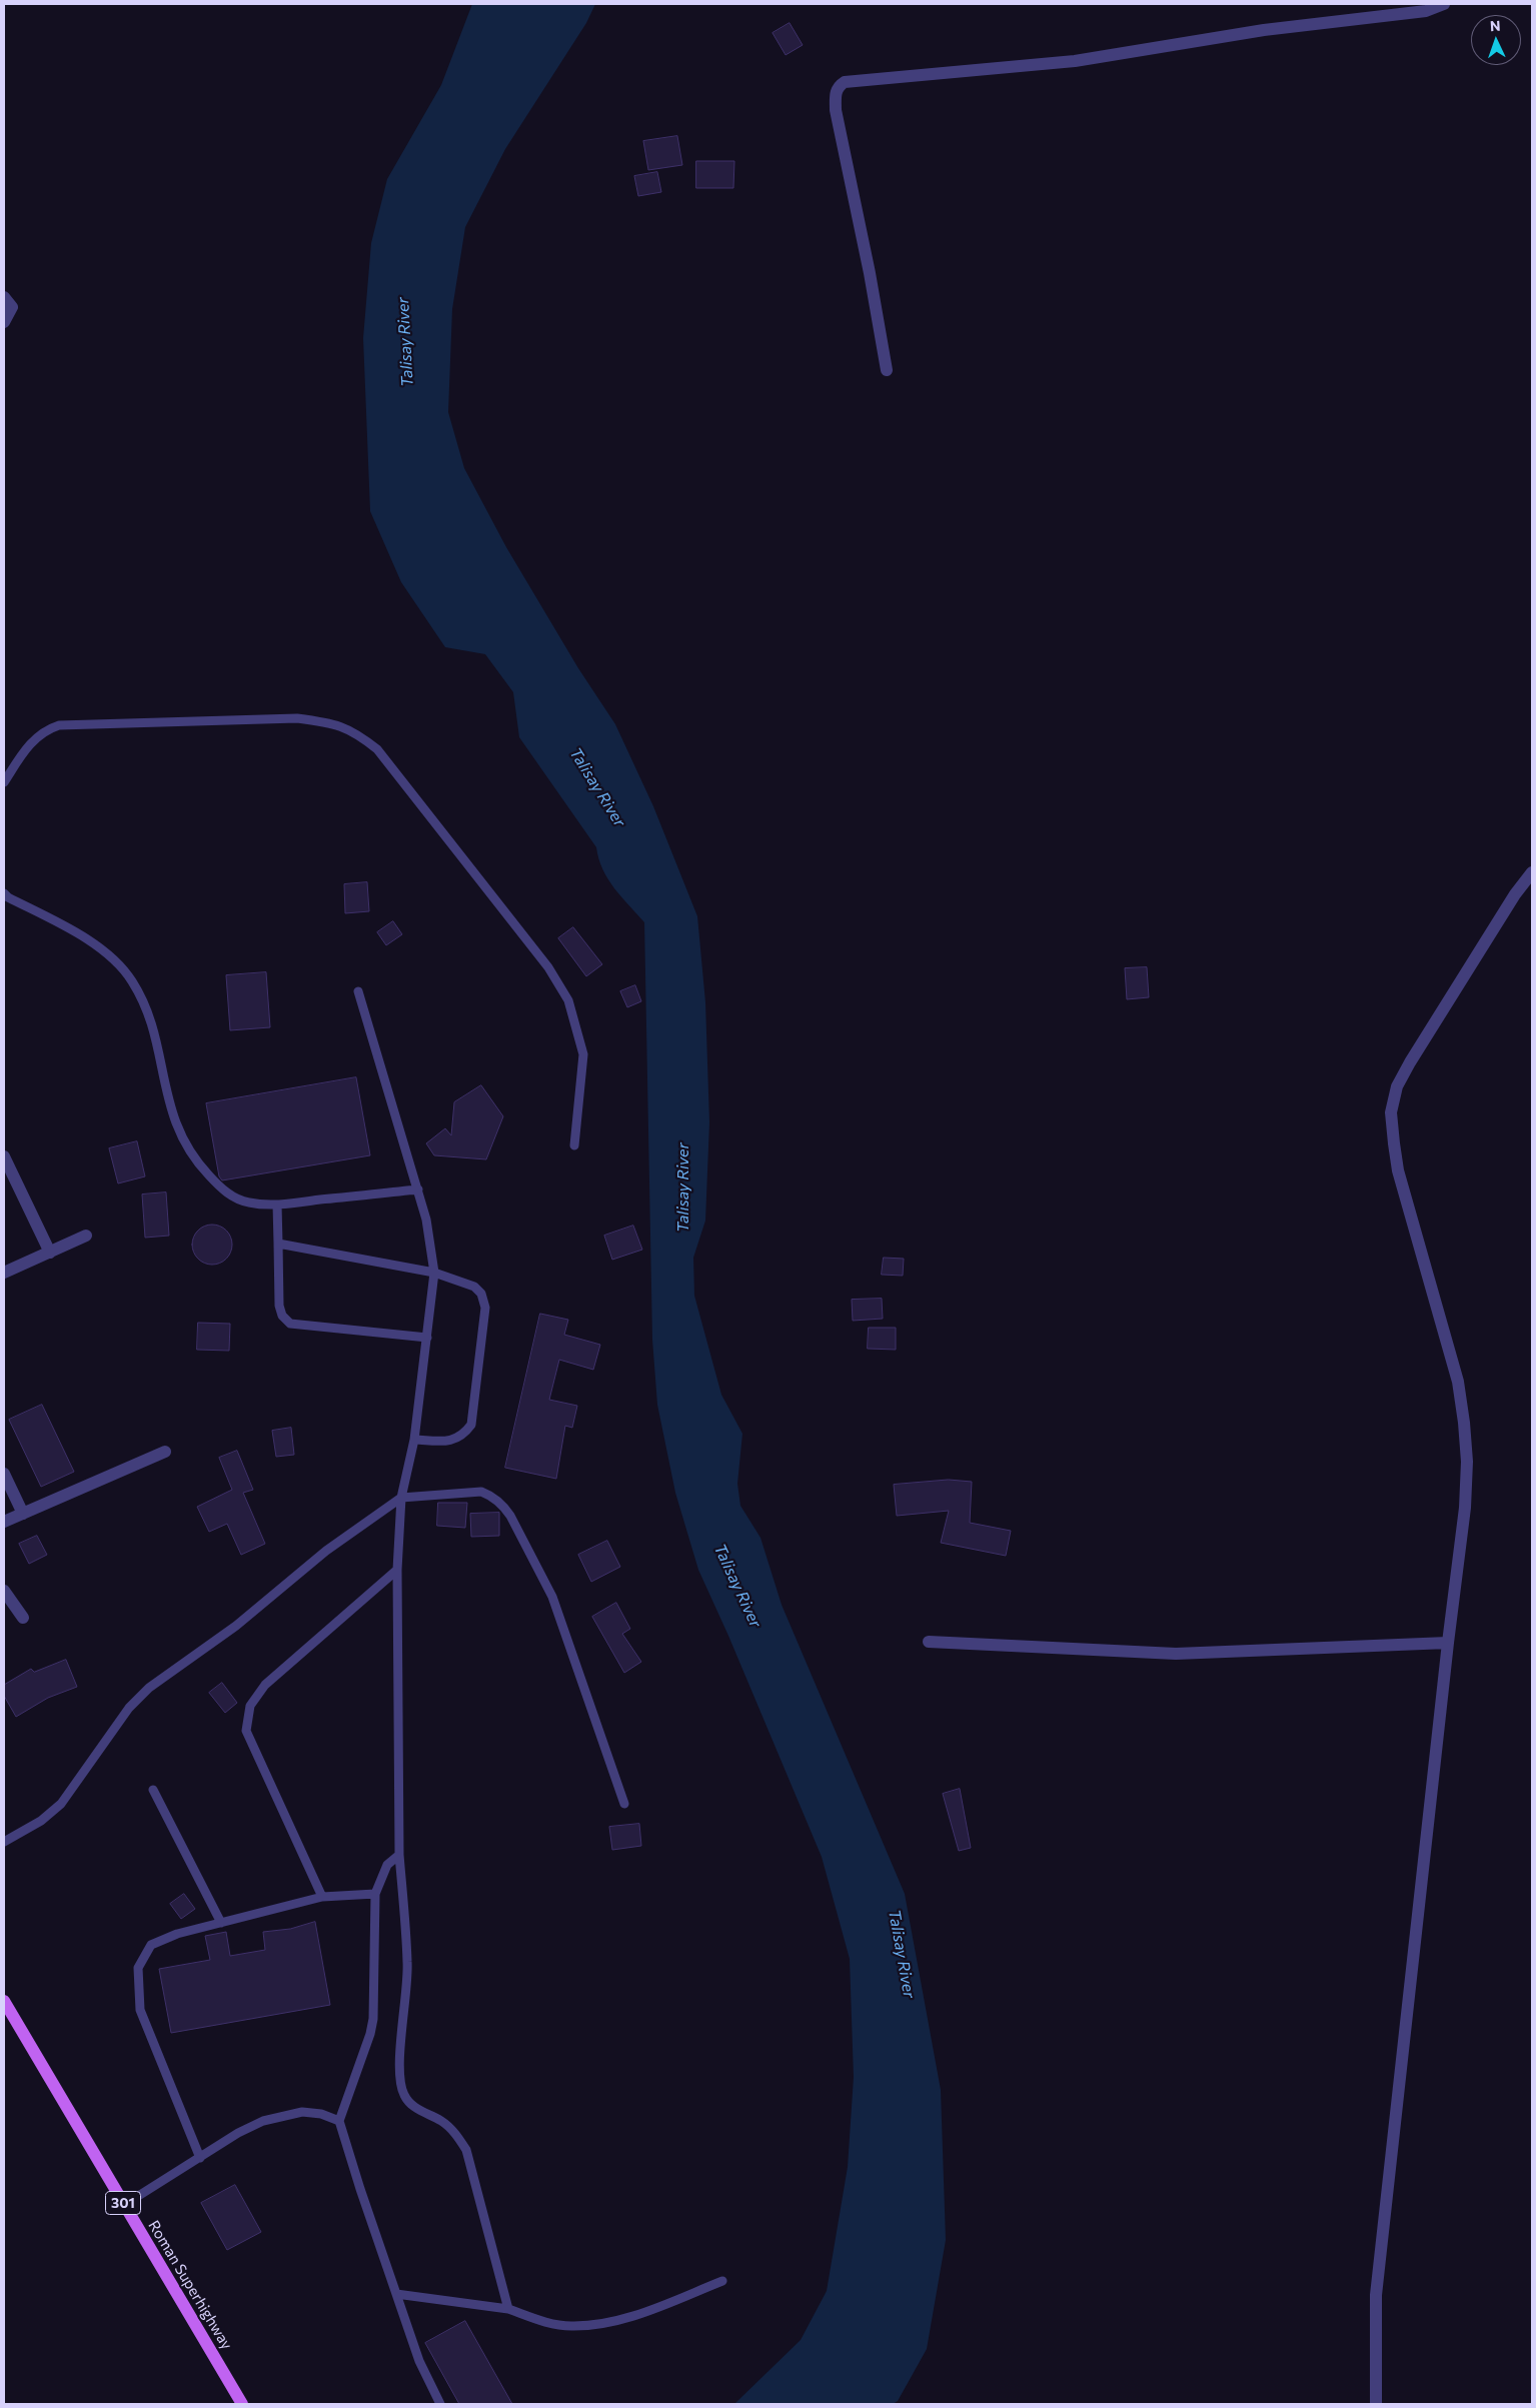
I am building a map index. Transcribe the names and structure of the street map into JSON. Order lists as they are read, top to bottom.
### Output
{
  "streets": {
    "main road": ["301", "Roman Superhighway"]
  },
  "water": ["Talisay River"],
  "north": "top"
}
